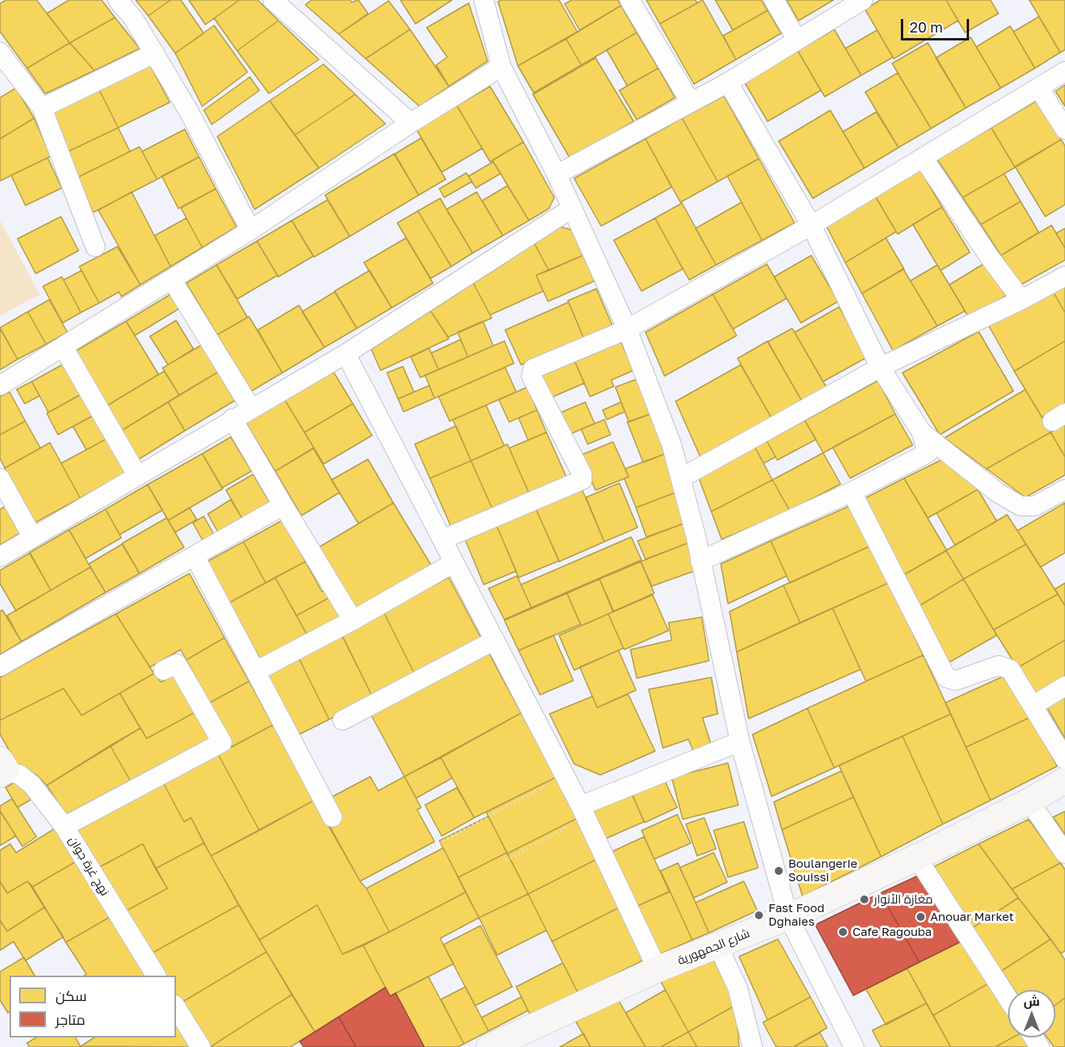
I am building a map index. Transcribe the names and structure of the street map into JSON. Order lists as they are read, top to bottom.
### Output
{
  "streets": {
    "street": ["نهج غرة جوان", "شارع الجمهورية"]
  },
  "places": [
    "Boulangerie Souissi",
    "مغازة الأنوار",
    "Fast Food Dghaies",
    "Anouar Market",
    "Cafe Ragouba"
  ],
  "legend": ["سكن", "متاجر"],
  "scale_bar": "20 m",
  "north": "top"
}
